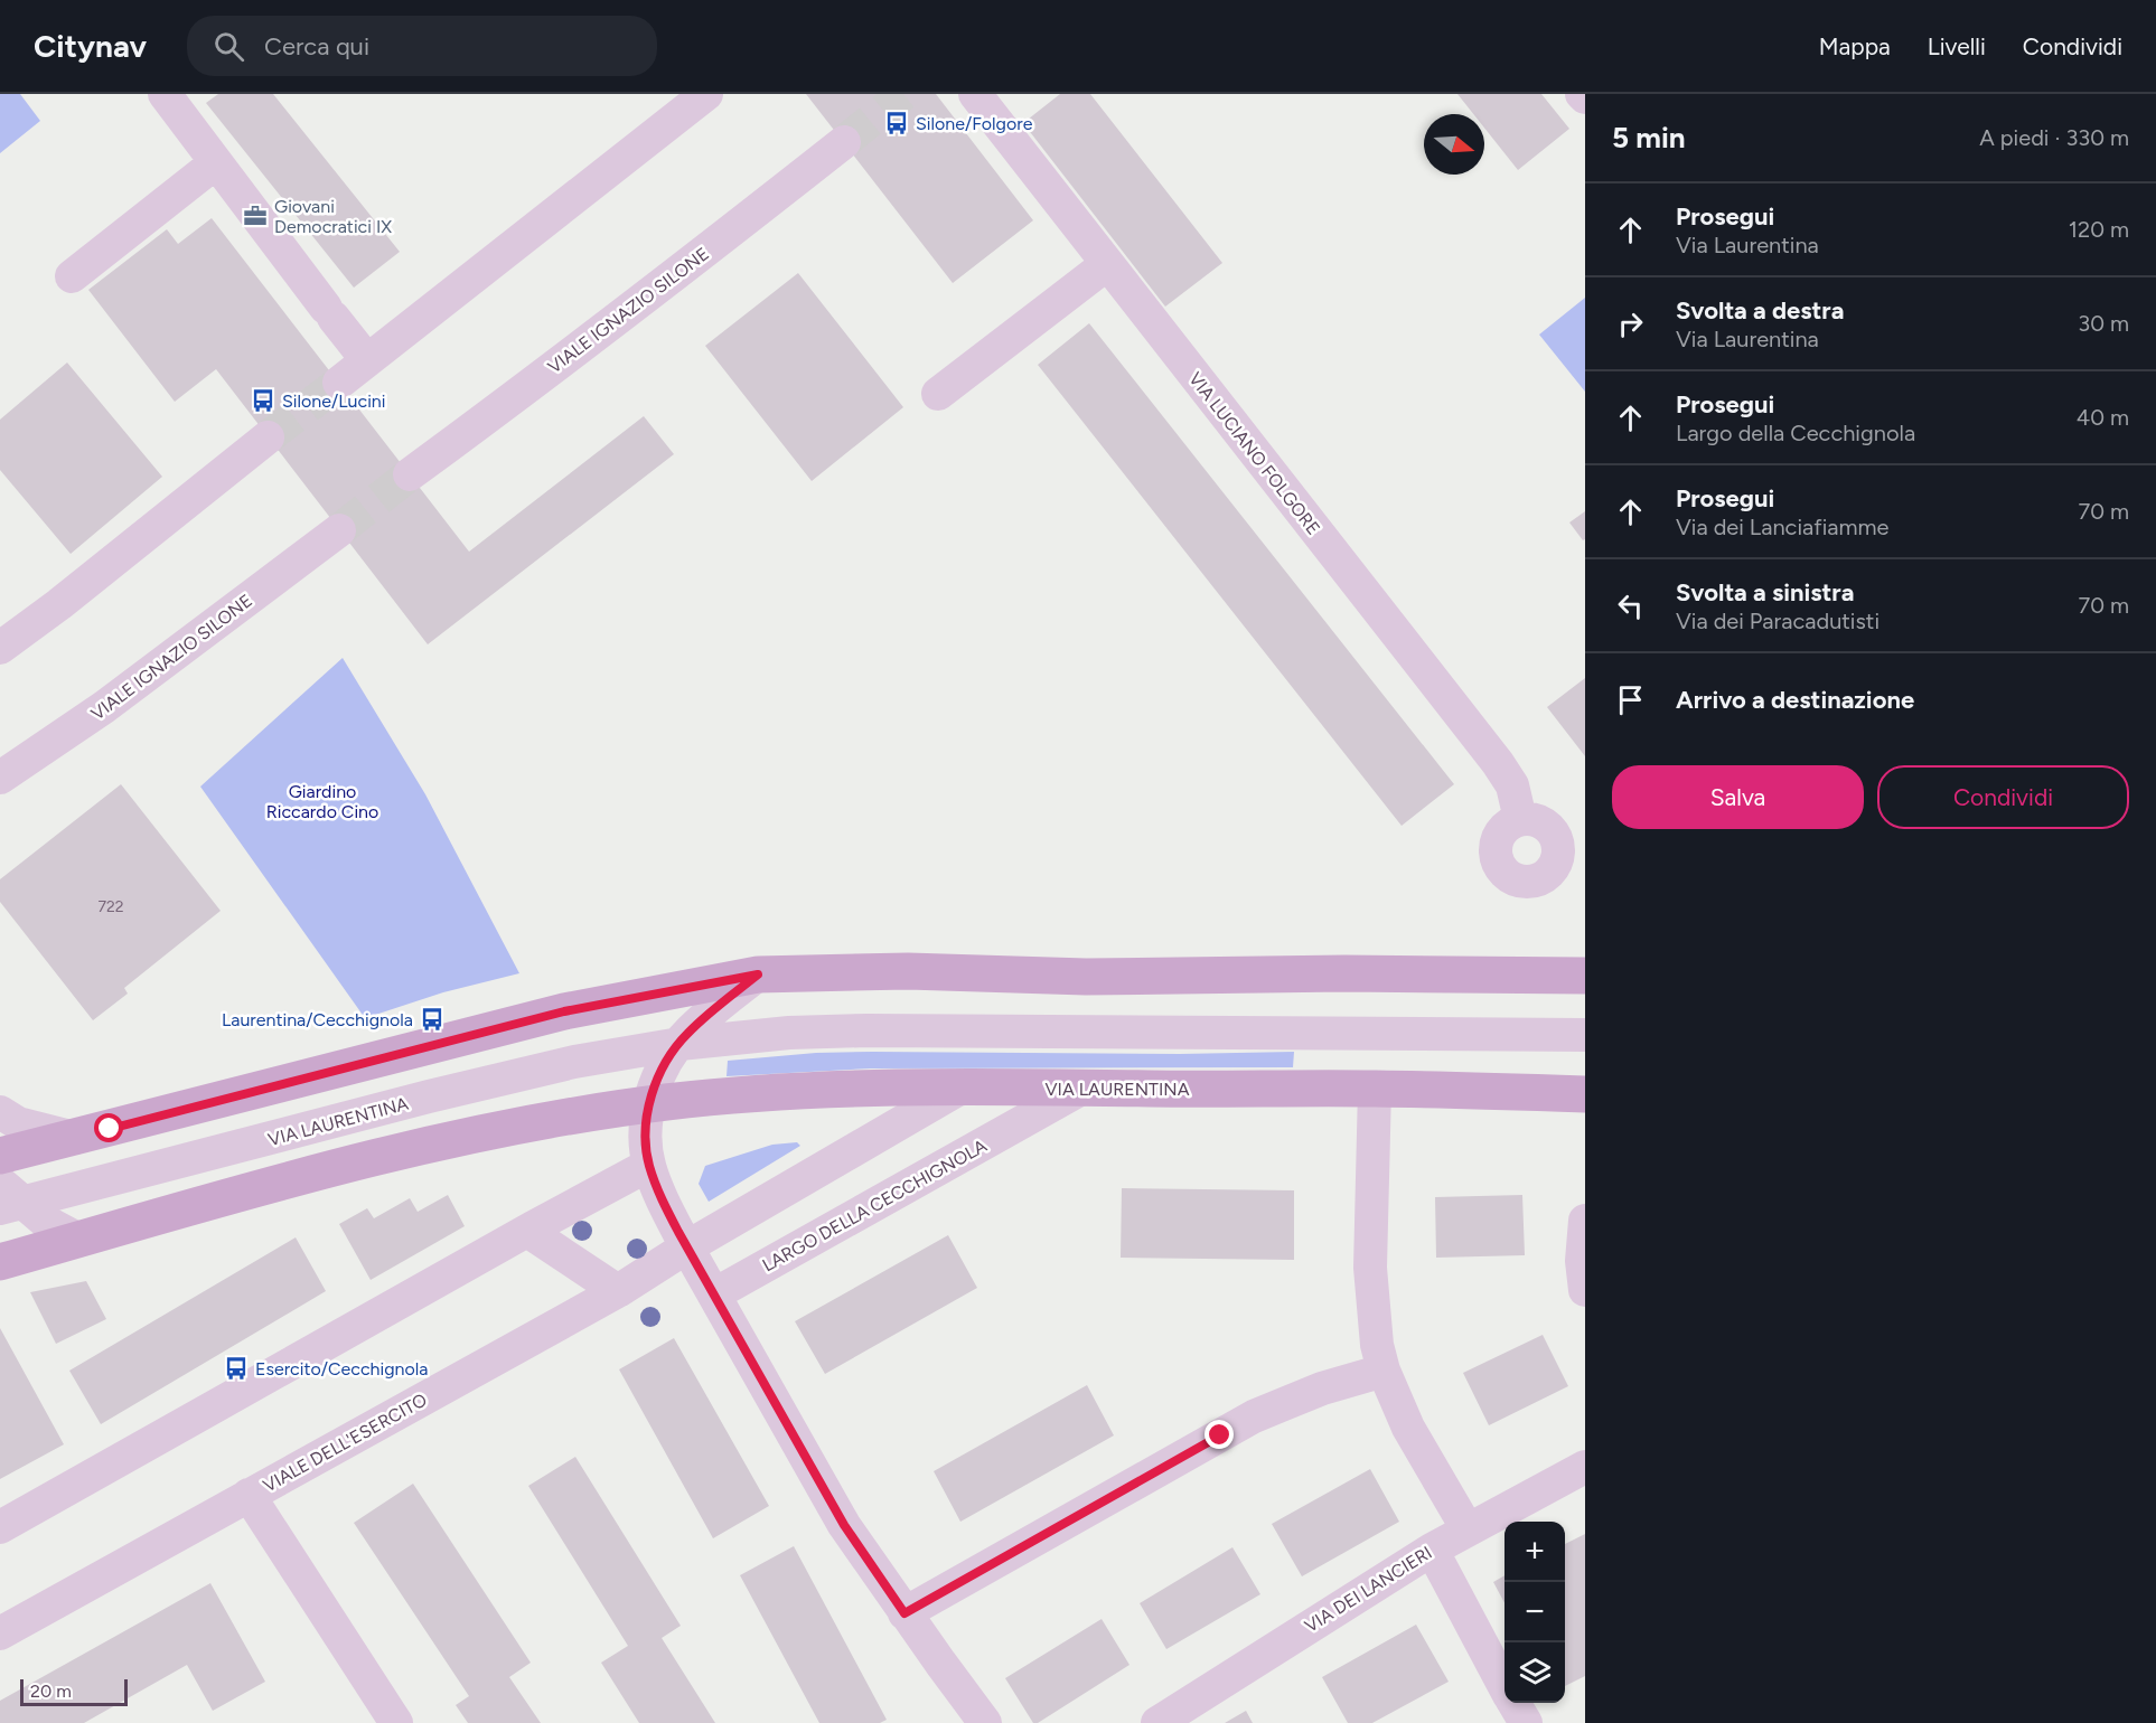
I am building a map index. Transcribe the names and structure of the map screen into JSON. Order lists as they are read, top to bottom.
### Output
{
  "streets": {
    "main road": ["VIA LAURENTINA"],
    "street": [
      "VIALE IGNAZIO SILONE",
      "VIA LUCIANO FOLGORE",
      "LARGO DELLA CECCHIGNOLA",
      "VIALE DELL'ESERCITO",
      "VIA DEI LANCIERI"
    ]
  },
  "crossings": [
    ["VIA LAURENTINA", "LARGO DELLA CECCHIGNOLA"]
  ],
  "parks": ["Giardino Riccardo Cino"],
  "places": {
    "bus stop": [
      "Silone/Folgore",
      "Silone/Lucini",
      "Laurentina/Cecchignola",
      "Esercito/Cecchignola"
    ],
    "office": ["Giovani Democratici IX"]
  },
  "house_numbers": ["722"],
  "scale_bar": "20 m",
  "north": "right",
  "page": {
    "header": "Citynav",
    "search": "Cerca qui",
    "nav": ["Mappa", "Livelli", "Condividi"],
    "heading": ["5 min", "A piedi · 330 m"],
    "list": [
      ["Prosegui", "Via Laurentina", "120 m"],
      ["Svolta a destra", "Via Laurentina", "30 m"],
      ["Prosegui", "Largo della Cecchignola", "40 m"],
      ["Prosegui", "Via dei Lanciafiamme", "70 m"],
      ["Svolta a sinistra", "Via dei Paracadutisti", "70 m"],
      "Arrivo a destinazione"
    ],
    "buttons": ["Salva", "Condividi"],
    "map_buttons": ["+", "−"],
    "scale": "20 m"
  }
}
